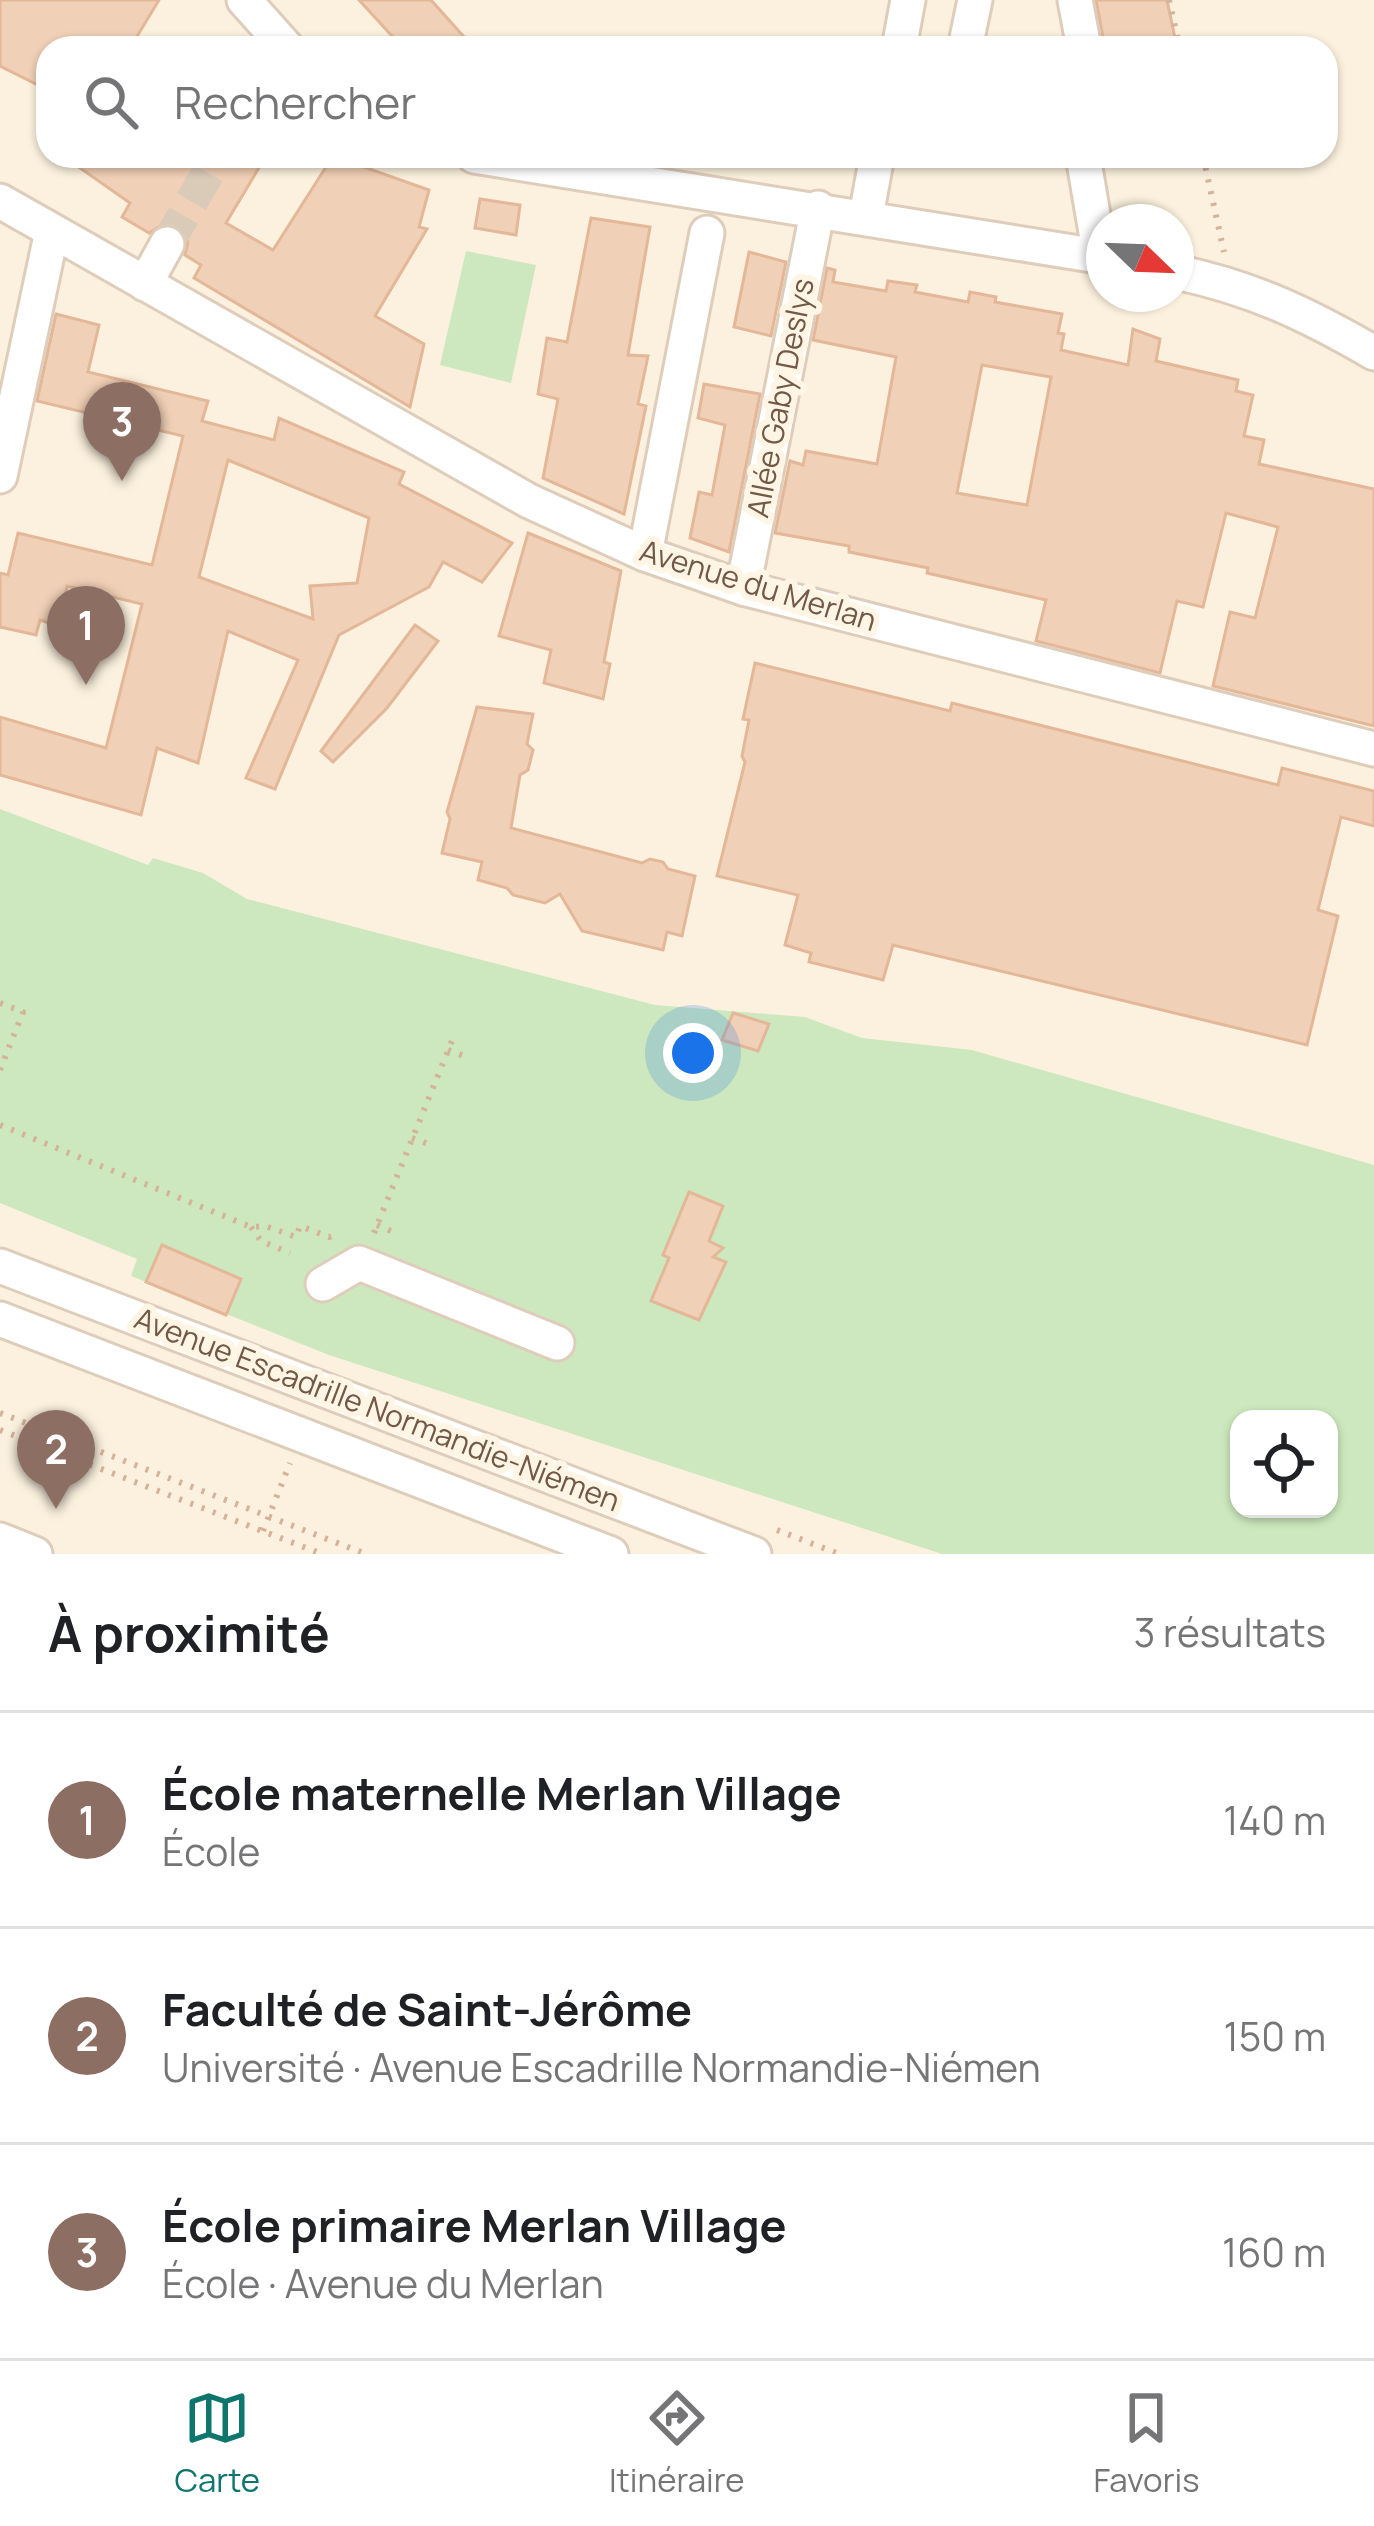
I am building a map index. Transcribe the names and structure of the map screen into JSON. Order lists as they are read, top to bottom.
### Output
{
  "streets": {
    "street": ["Allée Gaby Deslys", "Avenue du Merlan", "Avenue Escadrille Normandie-Niémen"]
  },
  "crossings": [
    ["Allée Gaby Deslys", "Avenue du Merlan"]
  ],
  "north": "bottom right",
  "page": {
    "search": "Rechercher",
    "pins": ["3", "1", "2"],
    "heading": ["À proximité", "3 résultats"],
    "list": [
      {
        "mark": "1",
        "name": "École maternelle Merlan Village",
        "note": "École",
        "value": "140 m"
      },
      {
        "mark": "2",
        "name": "Faculté de Saint-Jérôme",
        "note": "Université · Avenue Escadrille Normandie-Niémen",
        "value": "150 m"
      },
      {
        "mark": "3",
        "name": "École primaire Merlan Village",
        "note": "École · Avenue du Merlan",
        "value": "160 m"
      }
    ],
    "nav": ["Carte", "Itinéraire", "Favoris"]
  }
}
